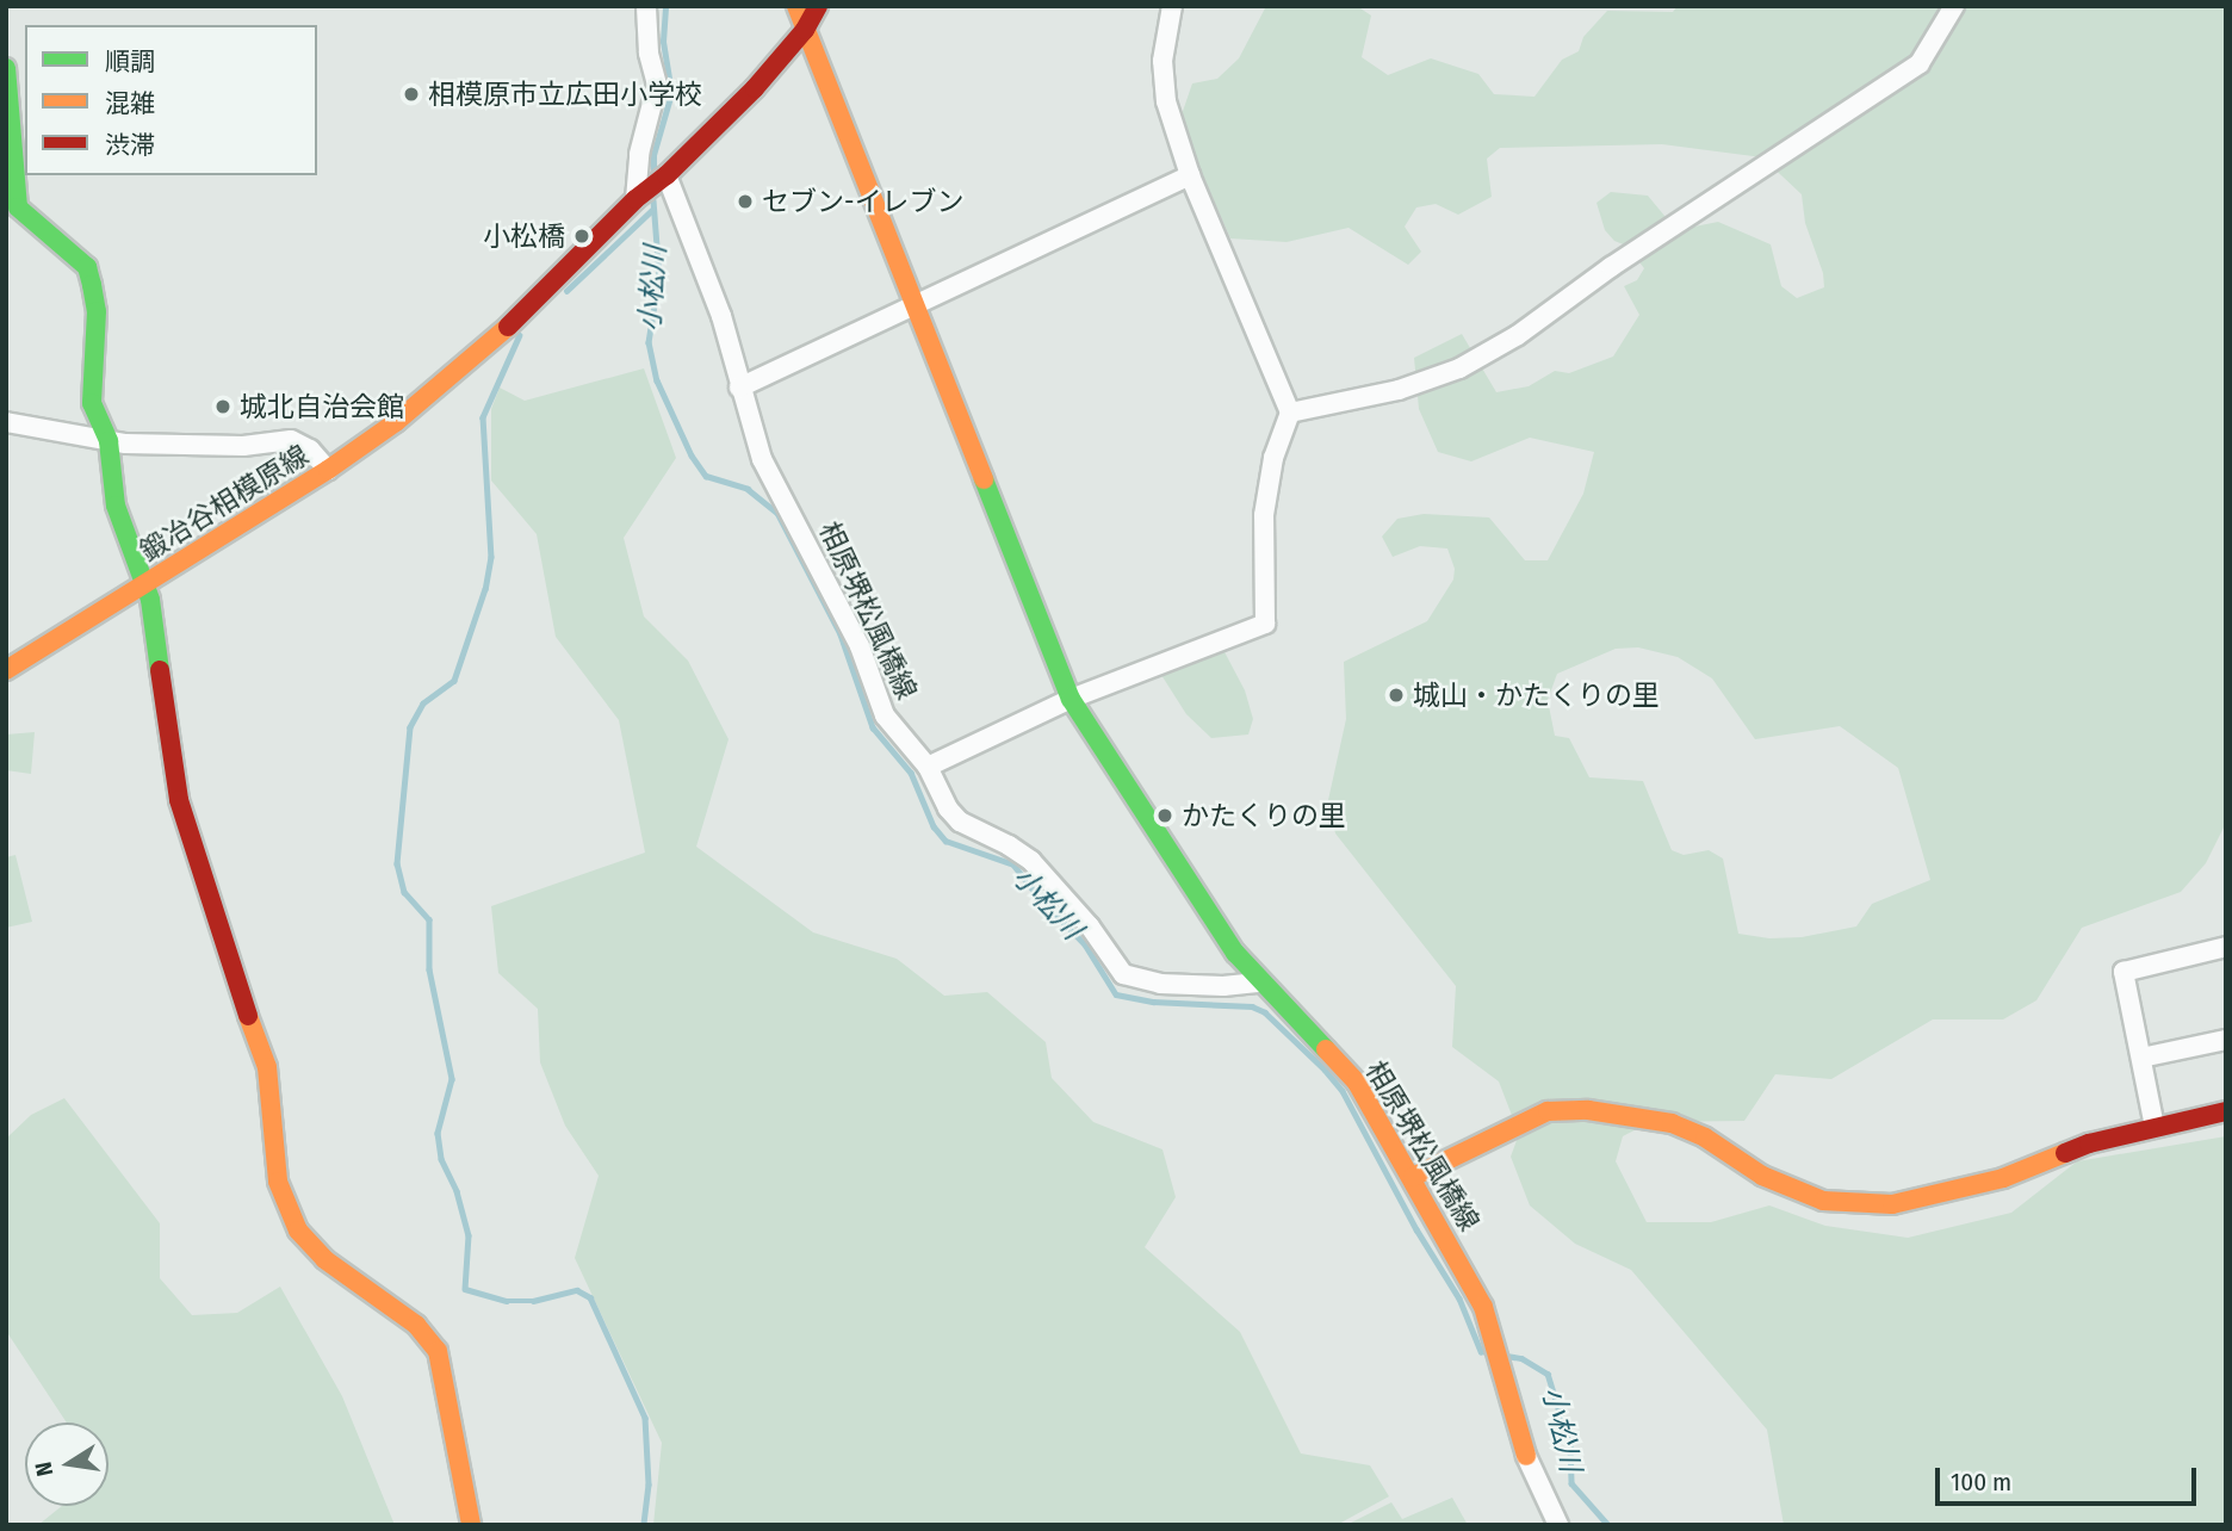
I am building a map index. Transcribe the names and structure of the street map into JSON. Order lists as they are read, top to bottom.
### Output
{
  "streets": {
    "street": ["鍛冶谷相模原線", "相原堺松風橋線"]
  },
  "water": ["小松川"],
  "places": [
    "相模原市立広田小学校",
    "セブン-イレブン",
    "小松橋",
    "城北自治会館",
    "城山・かたくりの里",
    "かたくりの里"
  ],
  "legend": ["順調", "混雑", "渋滞"],
  "scale_bar": "100 m",
  "north": "left"
}
